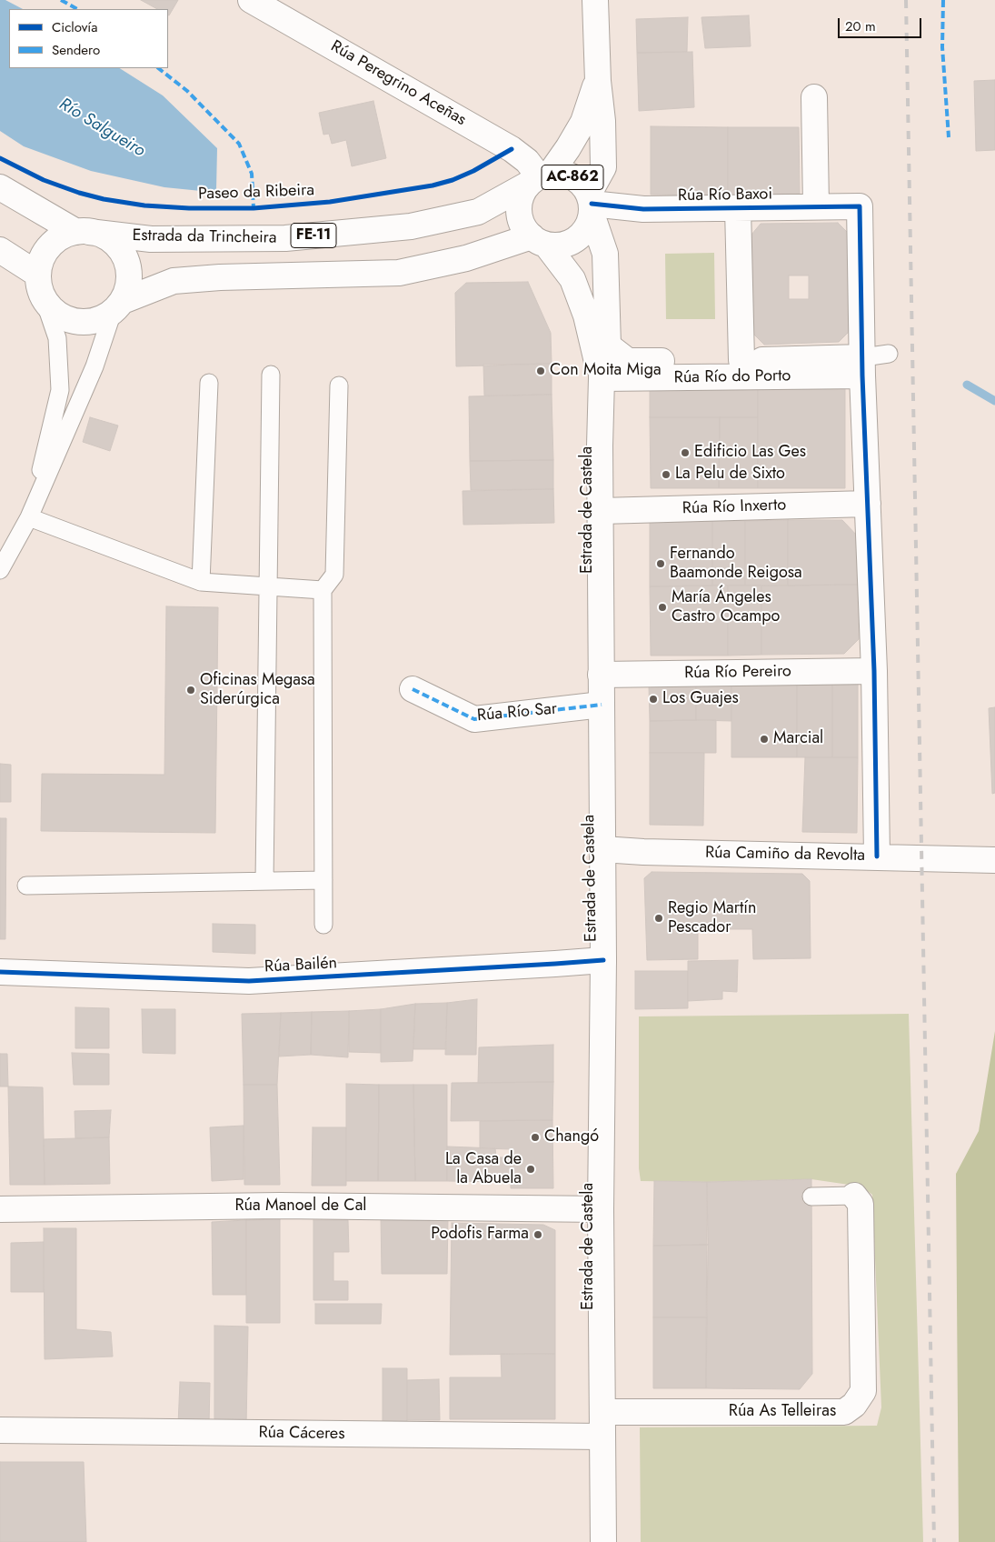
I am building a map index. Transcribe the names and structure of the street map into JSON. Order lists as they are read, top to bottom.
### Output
{
  "streets": {
    "main road": [
      "Rúa Peregrino Aceñas",
      "AC-862",
      "Rúa Río Baxoi",
      "FE-11",
      "Estrada da Trincheira",
      "Rúa Río do Porto",
      "Rúa Río Inxerto",
      "Estrada de Castela",
      "Rúa Río Pereiro",
      "Rúa Río Sar",
      "Rúa Camiño da Revolta",
      "Rúa Bailén",
      "Rúa Manoel de Cal",
      "Rúa As Telleiras",
      "Rúa Cáceres"
    ],
    "cycle path": ["Paseo da Ribeira"]
  },
  "crossings": [
    ["Rúa Peregrino Aceñas", "AC-862"],
    ["Rúa Peregrino Aceñas", "Rúa Río Baxoi"],
    ["Rúa Peregrino Aceñas", "Estrada da Trincheira"],
    ["AC-862", "Rúa Río Baxoi"],
    ["AC-862", "Estrada da Trincheira"],
    ["AC-862", "Rúa Río do Porto"],
    ["AC-862", "Estrada de Castela"],
    ["Rúa Río Baxoi", "Estrada da Trincheira"],
    ["Rúa Río Baxoi", "Rúa Río do Porto"],
    ["Rúa Río do Porto", "Estrada de Castela"],
    ["Rúa Río Inxerto", "Estrada de Castela"],
    ["Estrada de Castela", "Rúa Río Pereiro"],
    ["Estrada de Castela", "Rúa Río Sar"],
    ["Estrada de Castela", "Rúa Camiño da Revolta"],
    ["Estrada de Castela", "Rúa Bailén"],
    ["Estrada de Castela", "Rúa Manoel de Cal"],
    ["Estrada de Castela", "Rúa As Telleiras"],
    ["Estrada de Castela", "Rúa Cáceres"]
  ],
  "water": ["Río Salgueiro"],
  "places": [
    "Con Moita Miga",
    "Edificio Las Ges",
    "La Pelu de Sixto",
    "Fernando Baamonde Reigosa",
    "María Ángeles Castro Ocampo",
    "Oficinas Megasa Siderúrgica",
    "Los Guajes",
    "Marcial",
    "Regio Martín Pescador",
    "Changó",
    "La Casa de la Abuela",
    "Podofis Farma"
  ],
  "legend": ["Ciclovía", "Sendero"],
  "scale_bar": "20 m"
}
